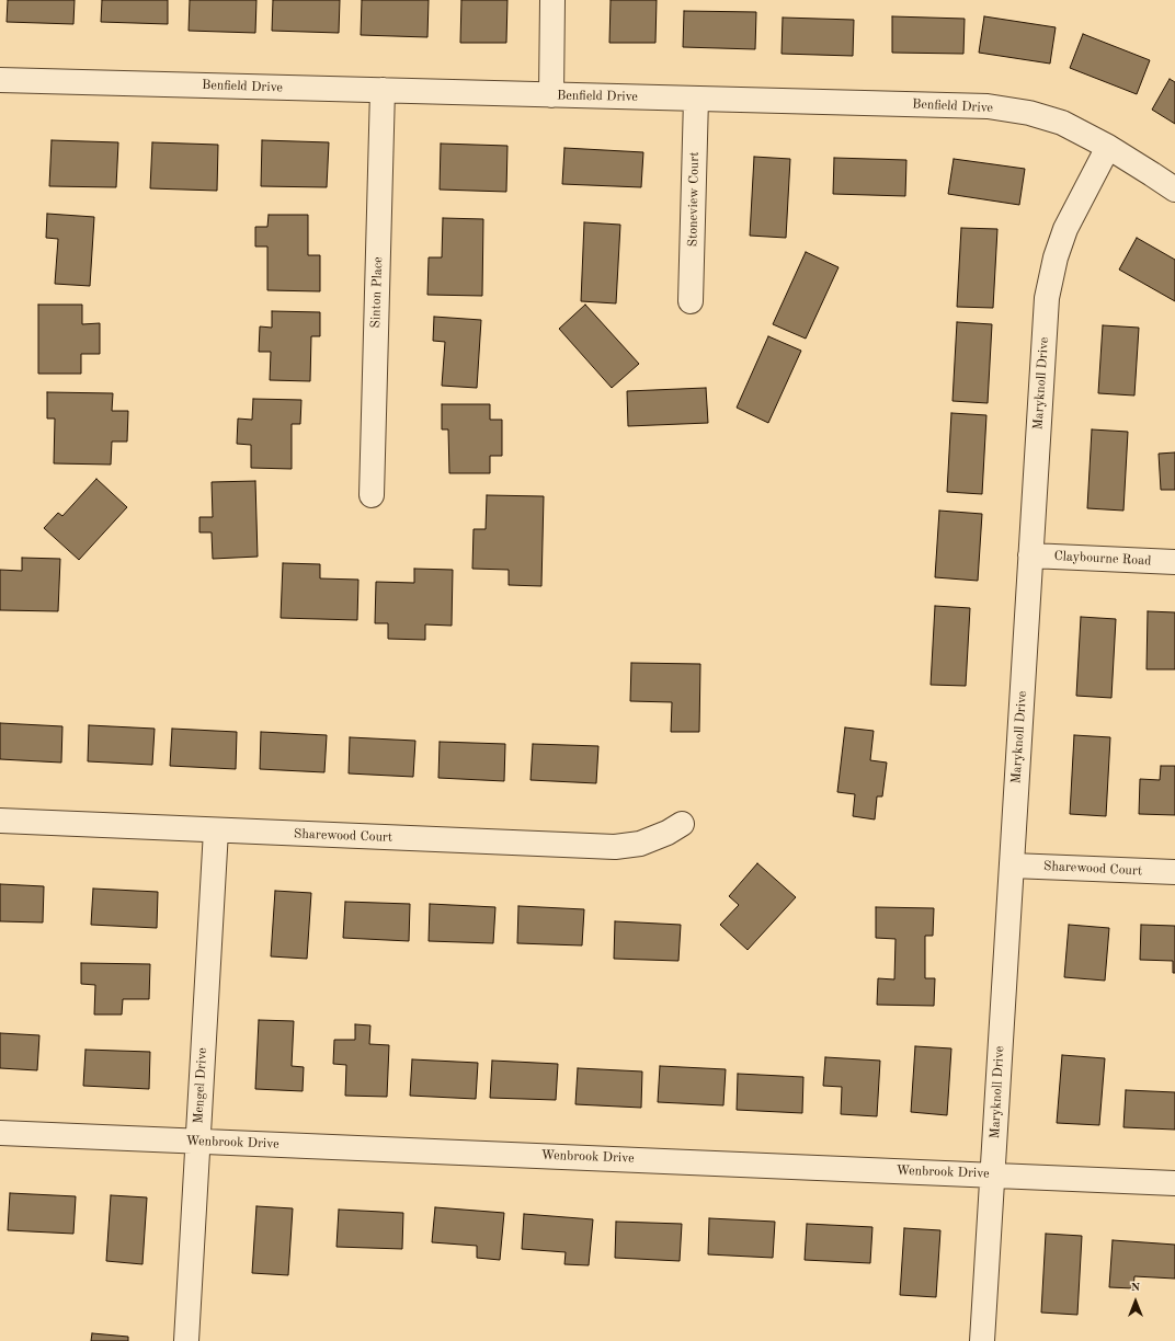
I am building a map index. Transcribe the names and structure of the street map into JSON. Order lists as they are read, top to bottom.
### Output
{
  "streets": {
    "street": [
      "Benfield Drive",
      "Stoneview Court",
      "Sinton Place",
      "Maryknoll Drive",
      "Claybourne Road",
      "Sharewood Court",
      "Mengel Drive",
      "Wenbrook Drive"
    ]
  },
  "crossings": [
    ["Benfield Drive", "Stoneview Court"],
    ["Benfield Drive", "Sinton Place"],
    ["Benfield Drive", "Maryknoll Drive"],
    ["Maryknoll Drive", "Claybourne Road"],
    ["Maryknoll Drive", "Sharewood Court"],
    ["Maryknoll Drive", "Wenbrook Drive"],
    ["Sharewood Court", "Mengel Drive"],
    ["Mengel Drive", "Wenbrook Drive"]
  ],
  "north": "top"
}
